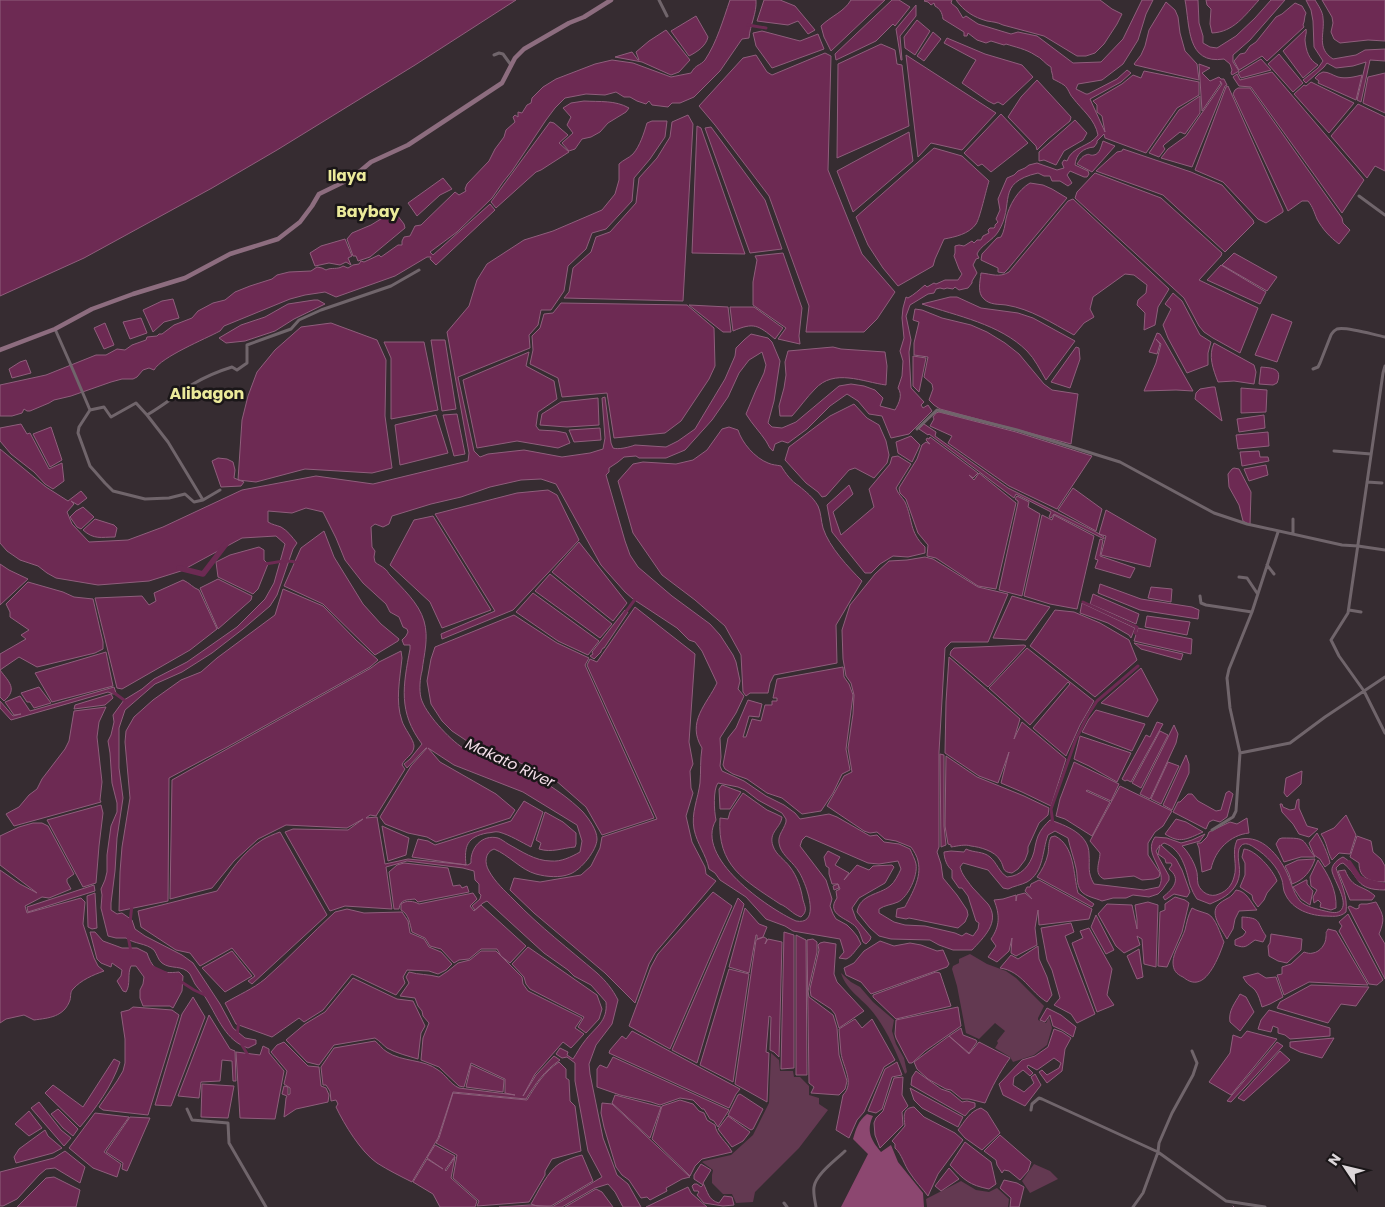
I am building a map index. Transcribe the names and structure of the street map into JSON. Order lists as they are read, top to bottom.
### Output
{
  "districts": ["Ilaya", "Baybay", "Alibagon"],
  "water": ["Makato River"],
  "north": "top left"
}
